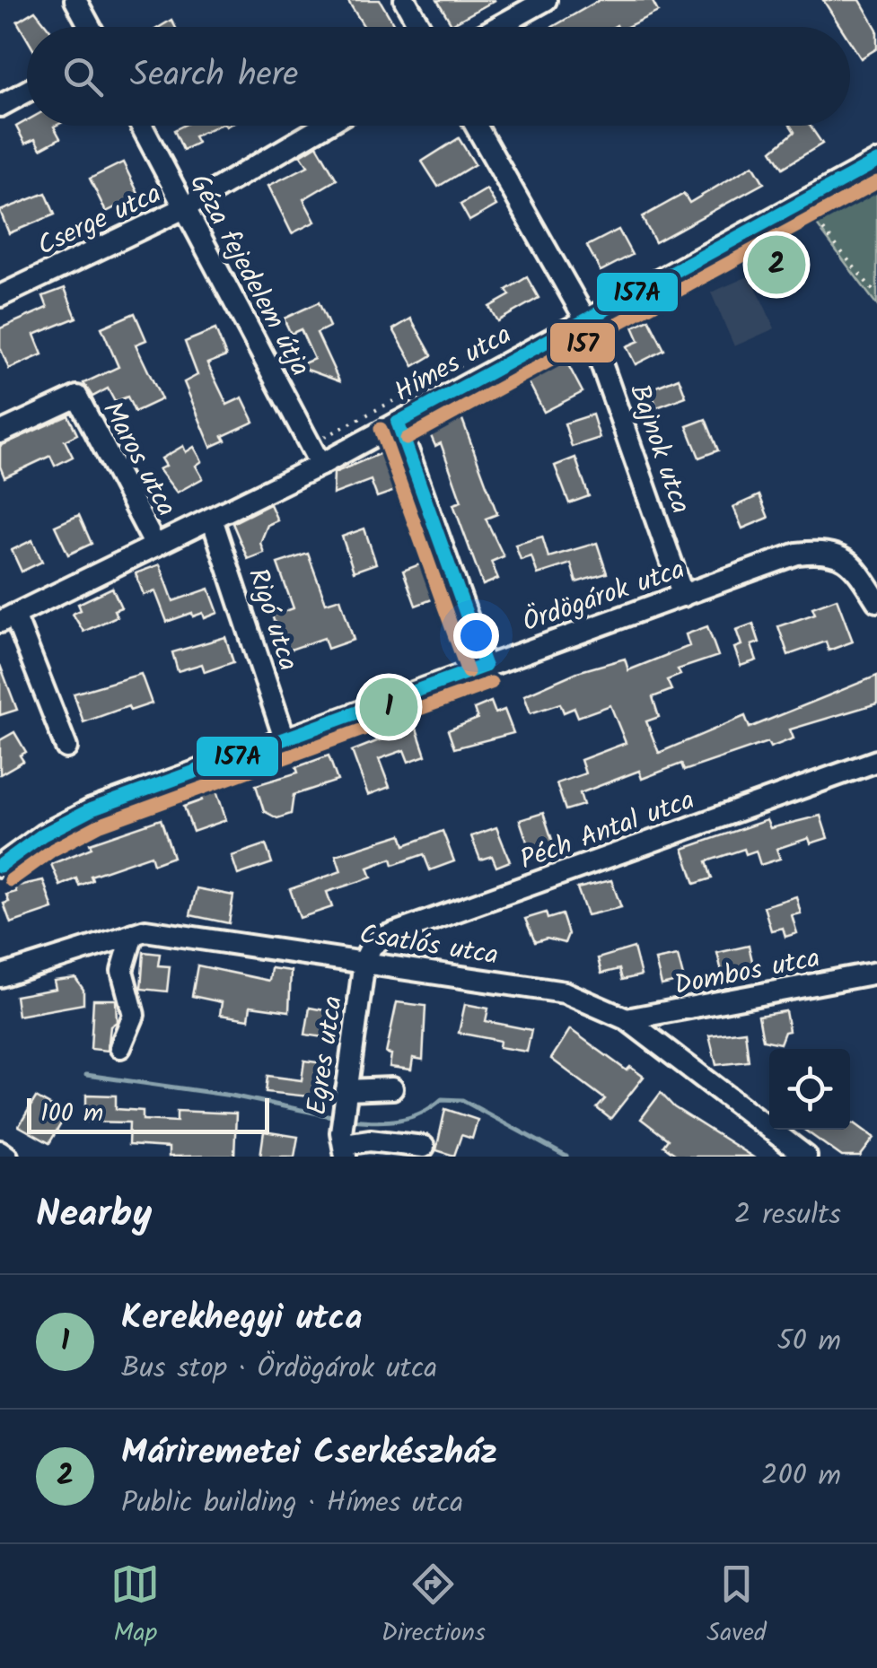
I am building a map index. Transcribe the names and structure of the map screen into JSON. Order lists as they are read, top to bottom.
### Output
{
  "streets": {
    "street": [
      "Cserge utca",
      "Géza fejedelem útja",
      "Hímes utca",
      "Bajnok utca",
      "Maros utca",
      "Ördögárok utca",
      "Rigó utca",
      "Péch Antal utca",
      "Csatlós utca",
      "Dombos utca",
      "Egres utca"
    ]
  },
  "crossings": [
    ["Cserge utca", "Géza fejedelem útja"],
    ["Géza fejedelem útja", "Hímes utca"],
    ["Hímes utca", "Bajnok utca"],
    ["Hímes utca", "Maros utca"],
    ["Hímes utca", "Rigó utca"],
    ["Bajnok utca", "Ördögárok utca"],
    ["Ördögárok utca", "Rigó utca"],
    ["Péch Antal utca", "Csatlós utca"],
    ["Péch Antal utca", "Egres utca"],
    ["Csatlós utca", "Dombos utca"],
    ["Csatlós utca", "Egres utca"]
  ],
  "lines": ["transit line 157A", "transit line 157"],
  "scale_bar": "100 m",
  "page": {
    "search": "Search here",
    "pins": ["2", "1"],
    "scale": "100 m",
    "heading": ["Nearby", "2 results"],
    "list": [
      {
        "mark": "1",
        "name": "Kerekhegyi utca",
        "note": "Bus stop · Ördögárok utca",
        "value": "50 m"
      },
      {
        "mark": "2",
        "name": "Máriremetei Cserkészház",
        "note": "Public building · Hímes utca",
        "value": "200 m"
      }
    ],
    "nav": ["Map", "Directions", "Saved"]
  }
}
